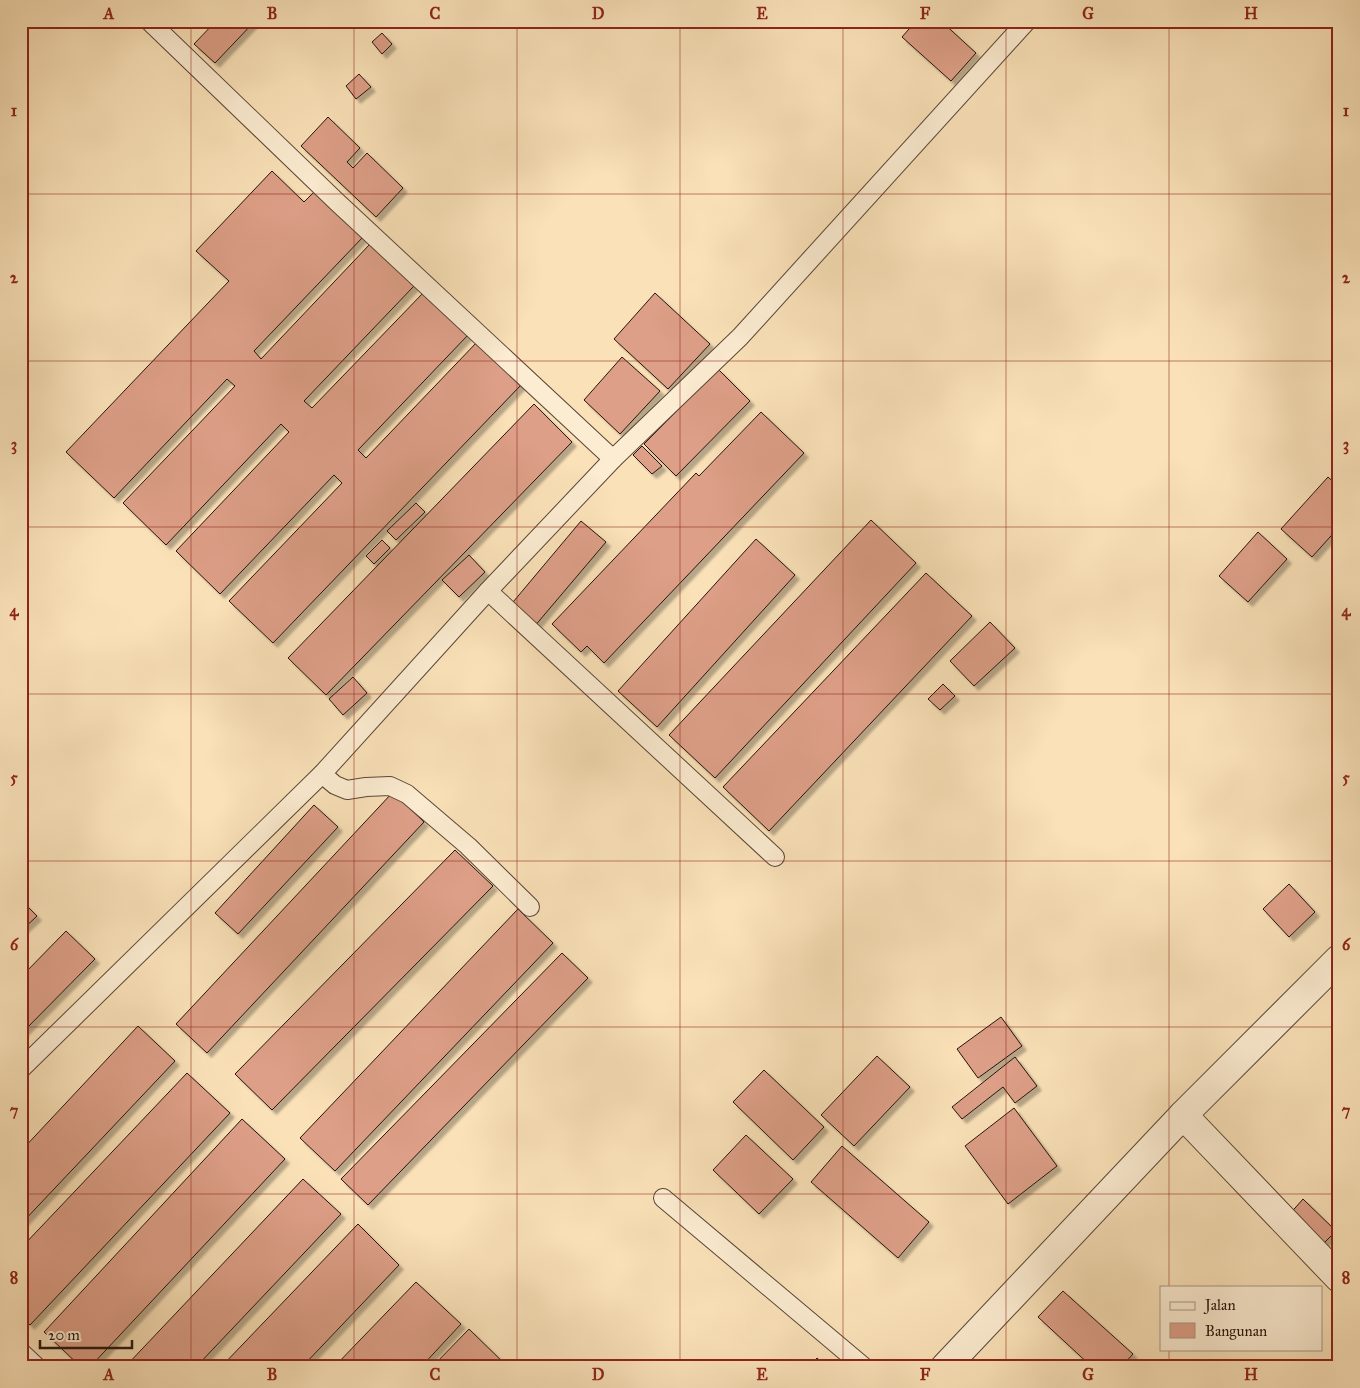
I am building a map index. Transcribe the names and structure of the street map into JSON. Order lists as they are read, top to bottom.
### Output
{
  "legend": ["Jalan", "Bangunan"],
  "scale_bar": "20 m",
  "grid": {
    "columns": [
      "A",
      "B",
      "C",
      "D",
      "E",
      "F",
      "G",
      "H"
    ],
    "rows": [
      "1",
      "2",
      "3",
      "4",
      "5",
      "6",
      "7",
      "8"
    ]
  }
}
